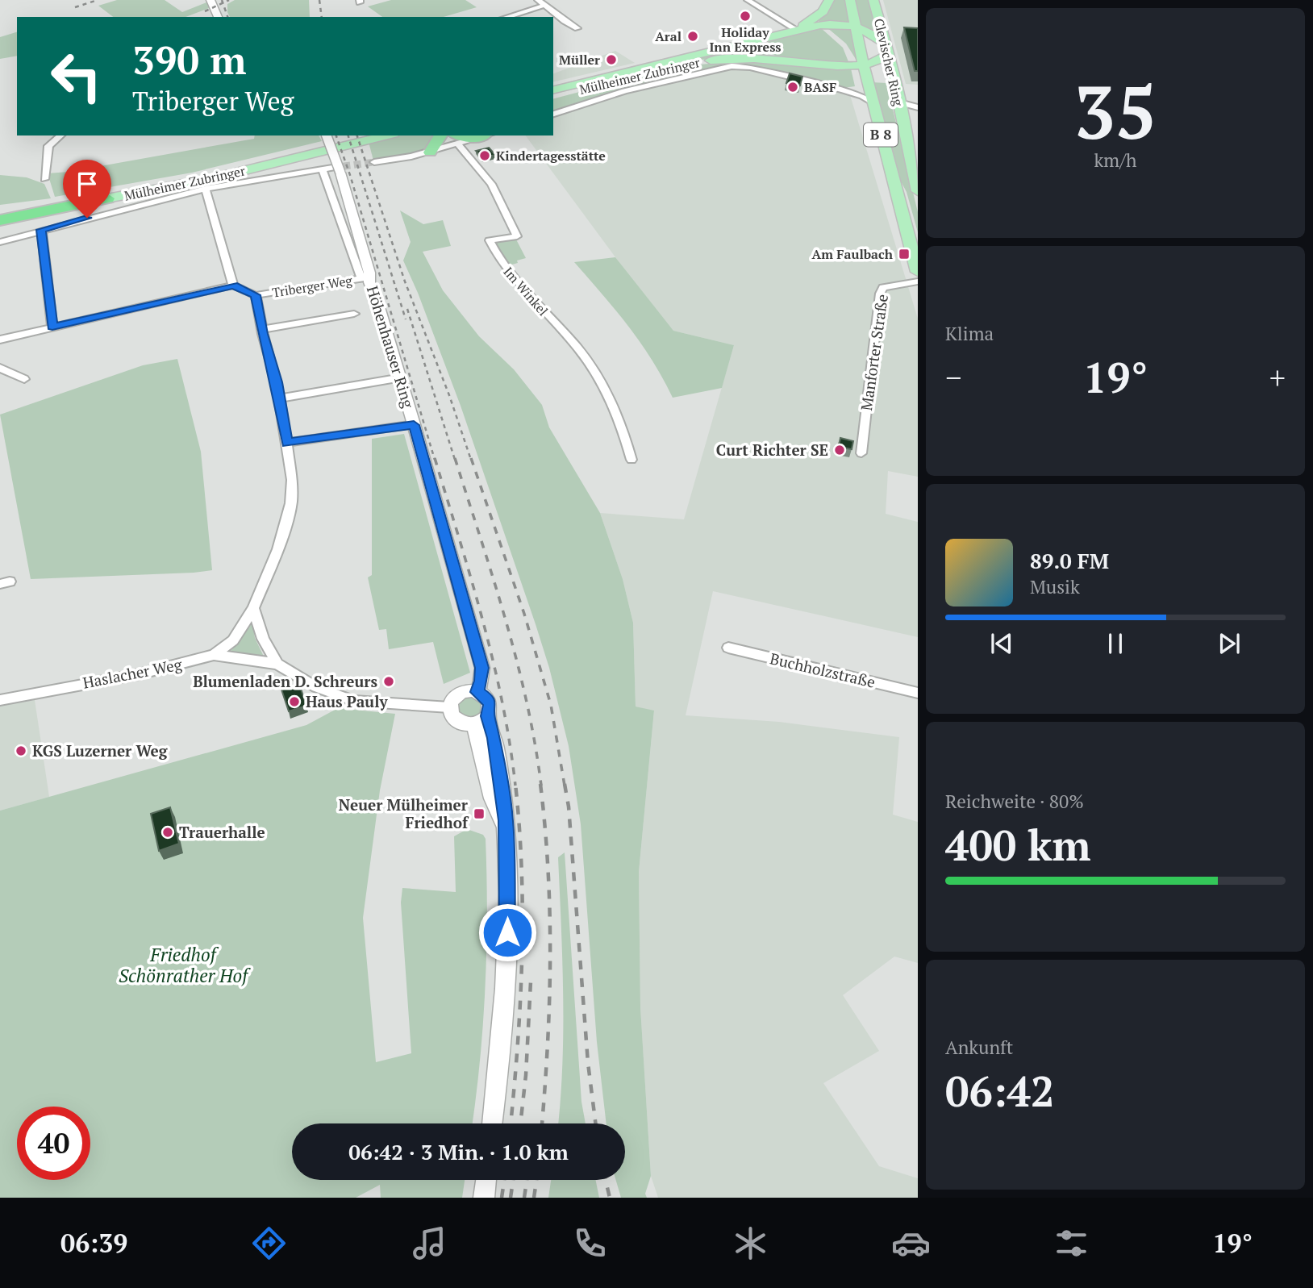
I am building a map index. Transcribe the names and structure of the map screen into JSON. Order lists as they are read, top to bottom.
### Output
{
  "streets": {
    "main road": ["Clevischer Ring", "Mülheimer Zubringer", "B 8"],
    "street": [
      "Triberger Weg",
      "Im Winkel",
      "Höhenhauser Ring",
      "Manforter Straße",
      "Buchholzstraße",
      "Haslacher Weg"
    ]
  },
  "crossings": [
    ["Clevischer Ring", "Mülheimer Zubringer"],
    ["Triberger Weg", "Höhenhauser Ring"],
    ["Triberger Weg", "Haslacher Weg"],
    ["Höhenhauser Ring", "Haslacher Weg"]
  ],
  "parks": ["Friedhof Schönrather Hof"],
  "places": {
    "other": [
      "Holiday Inn Express",
      "Aral",
      "Müller",
      "BASF",
      "Kindertagesstätte",
      "Curt Richter SE",
      "Blumenladen D. Schreurs",
      "Haus Pauly",
      "KGS Luzerner Weg",
      "Trauerhalle"
    ],
    "transit": ["Am Faulbach", "Neuer Mülheimer Friedhof"]
  },
  "page": {
    "tile": [
      ["35", "km/h"],
      "Klima",
      ["Reichweite · 80%", "400 km"],
      ["Ankunft", "06:42"]
    ],
    "turn": ["390 m", "Triberger Weg"],
    "heat": ["−", "19°", "+"],
    "song": ["89.0 FM", "Musik"],
    "limit": "40",
    "trip": "06:42 · 3 Min. · 1.0 km",
    "tabs": ["06:39", "19°"]
  }
}
